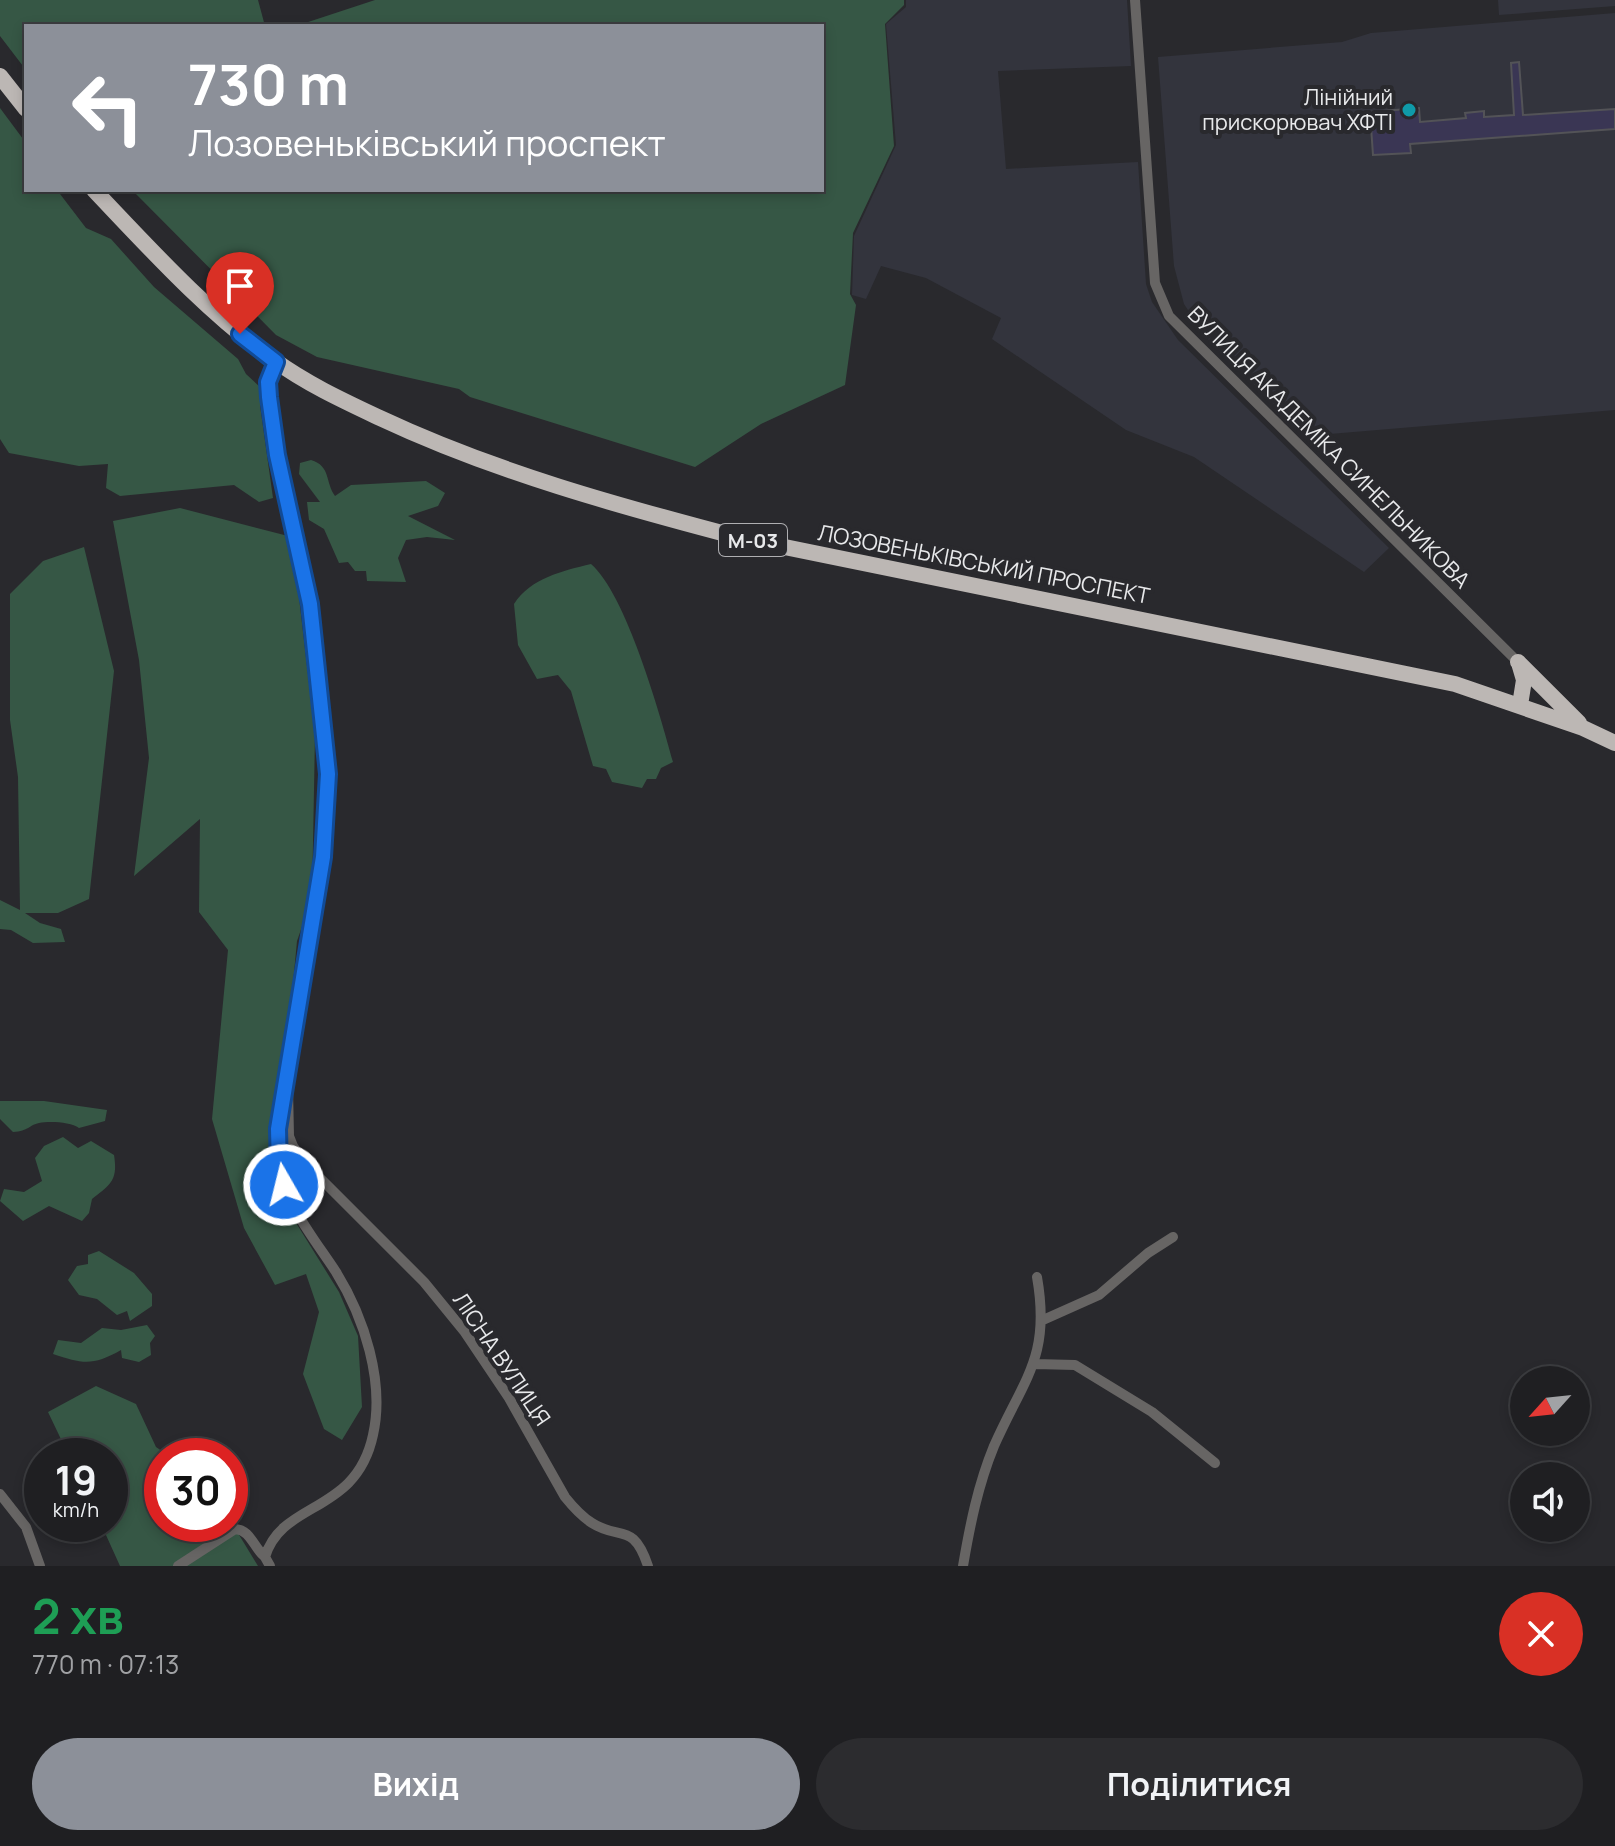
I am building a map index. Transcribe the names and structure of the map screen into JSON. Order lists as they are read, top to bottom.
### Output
{
  "streets": {
    "highway": ["М-03", "ЛОЗОВЕНЬКІВСЬКИЙ ПРОСПЕКТ"],
    "street": ["ВУЛИЦЯ АКАДЕМІКА СИНЕЛЬНИКОВА", "ЛІСНА ВУЛИЦЯ"]
  },
  "places": ["Лінійний прискорювач ХФТІ"],
  "north": "bottom left",
  "page": {
    "turn": ["730 m", "Лозовеньківський проспект"],
    "speed": "19 km/h",
    "limit": "30",
    "heading": ["2 хв", "770 m · 07:13"],
    "buttons": ["Вихід", "Поділитися"]
  }
}
